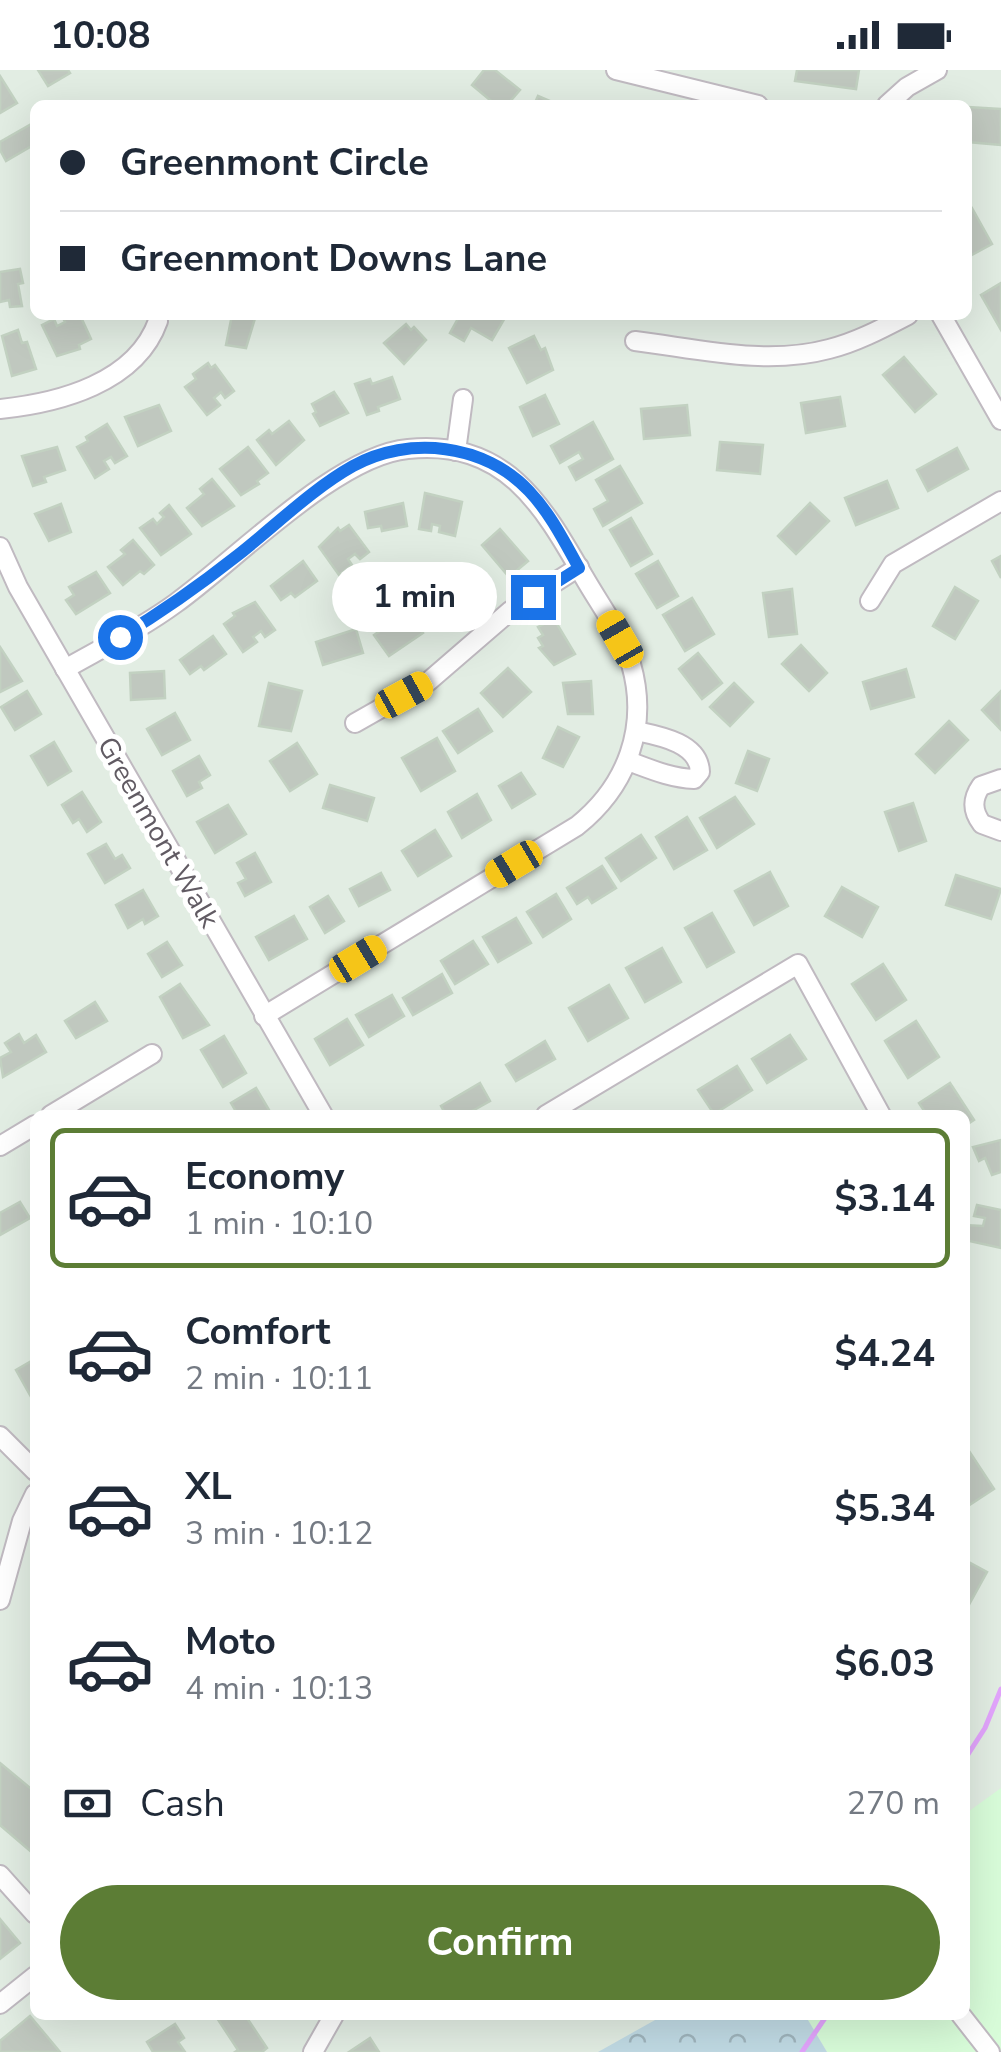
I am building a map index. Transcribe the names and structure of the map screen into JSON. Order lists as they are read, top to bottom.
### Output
{
  "streets": {
    "street": ["Greenmont Walk"]
  },
  "page": {
    "status": "10:08",
    "banner": ["Greenmont Circle", "Greenmont Downs Lane"],
    "bubble": "1 min",
    "list": [
      {
        "name": "Economy",
        "note": "1 min · 10:10",
        "value": "$3.14"
      },
      {
        "name": "Comfort",
        "note": "2 min · 10:11",
        "value": "$4.24"
      },
      {
        "name": "XL",
        "note": "3 min · 10:12",
        "value": "$5.34"
      },
      {
        "name": "Moto",
        "note": "4 min · 10:13",
        "value": "$6.03"
      }
    ],
    "pay": ["Cash", "270 m"],
    "buttons": "Confirm"
  }
}
